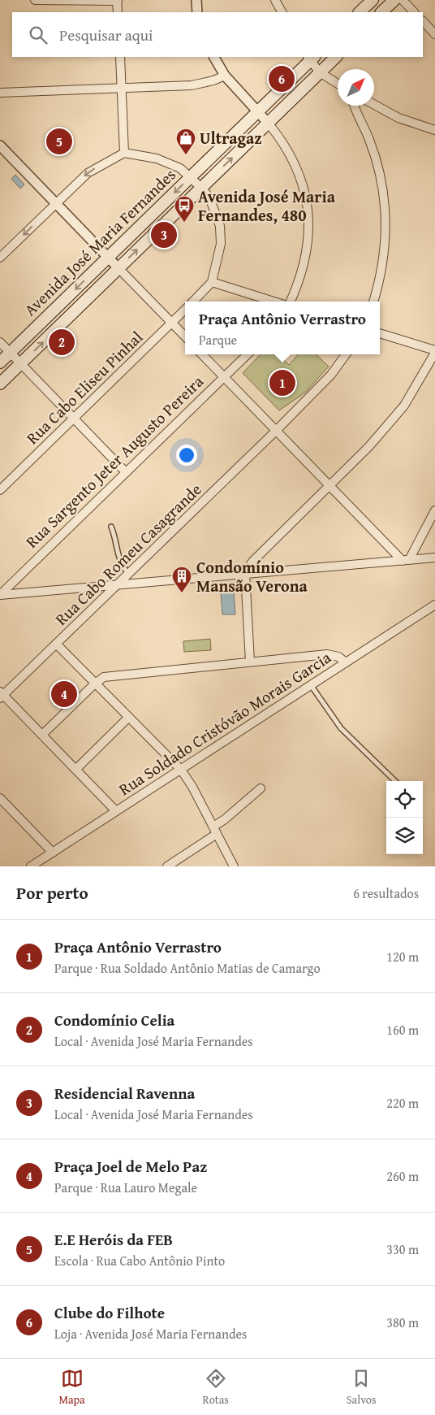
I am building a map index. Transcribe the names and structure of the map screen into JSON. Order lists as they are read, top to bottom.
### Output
{
  "streets": {
    "main road": ["Avenida José Maria Fernandes"],
    "street": [
      "Rua Cabo Eliseu Pinhal",
      "Rua Sargento Jeter Augusto Pereira",
      "Rua Cabo Romeu Casagrande",
      "Rua Soldado Cristóvão Morais Garcia"
    ]
  },
  "places": {
    "shop": ["Ultragaz"],
    "bus stop": ["Avenida José Maria Fernandes, 480"],
    "building": ["Condomínio Mansão Verona"]
  },
  "north": "top right",
  "page": {
    "search": "Pesquisar aqui",
    "pins": [
      "6",
      "5",
      "3",
      "2",
      "1",
      "4"
    ],
    "popup": ["Praça Antônio Verrastro", "Parque"],
    "heading": ["Por perto", "6 resultados"],
    "list": [
      {
        "mark": "1",
        "name": "Praça Antônio Verrastro",
        "note": "Parque · Rua Soldado Antônio Matias de Camargo",
        "value": "120 m"
      },
      {
        "mark": "2",
        "name": "Condomínio Celia",
        "note": "Local · Avenida José Maria Fernandes",
        "value": "160 m"
      },
      {
        "mark": "3",
        "name": "Residencial Ravenna",
        "note": "Local · Avenida José Maria Fernandes",
        "value": "220 m"
      },
      {
        "mark": "4",
        "name": "Praça Joel de Melo Paz",
        "note": "Parque · Rua Lauro Megale",
        "value": "260 m"
      },
      {
        "mark": "5",
        "name": "E.E Heróis da FEB",
        "note": "Escola · Rua Cabo Antônio Pinto",
        "value": "330 m"
      },
      {
        "mark": "6",
        "name": "Clube do Filhote",
        "note": "Loja · Avenida José Maria Fernandes",
        "value": "380 m"
      }
    ],
    "nav": ["Mapa", "Rotas", "Salvos"]
  }
}
